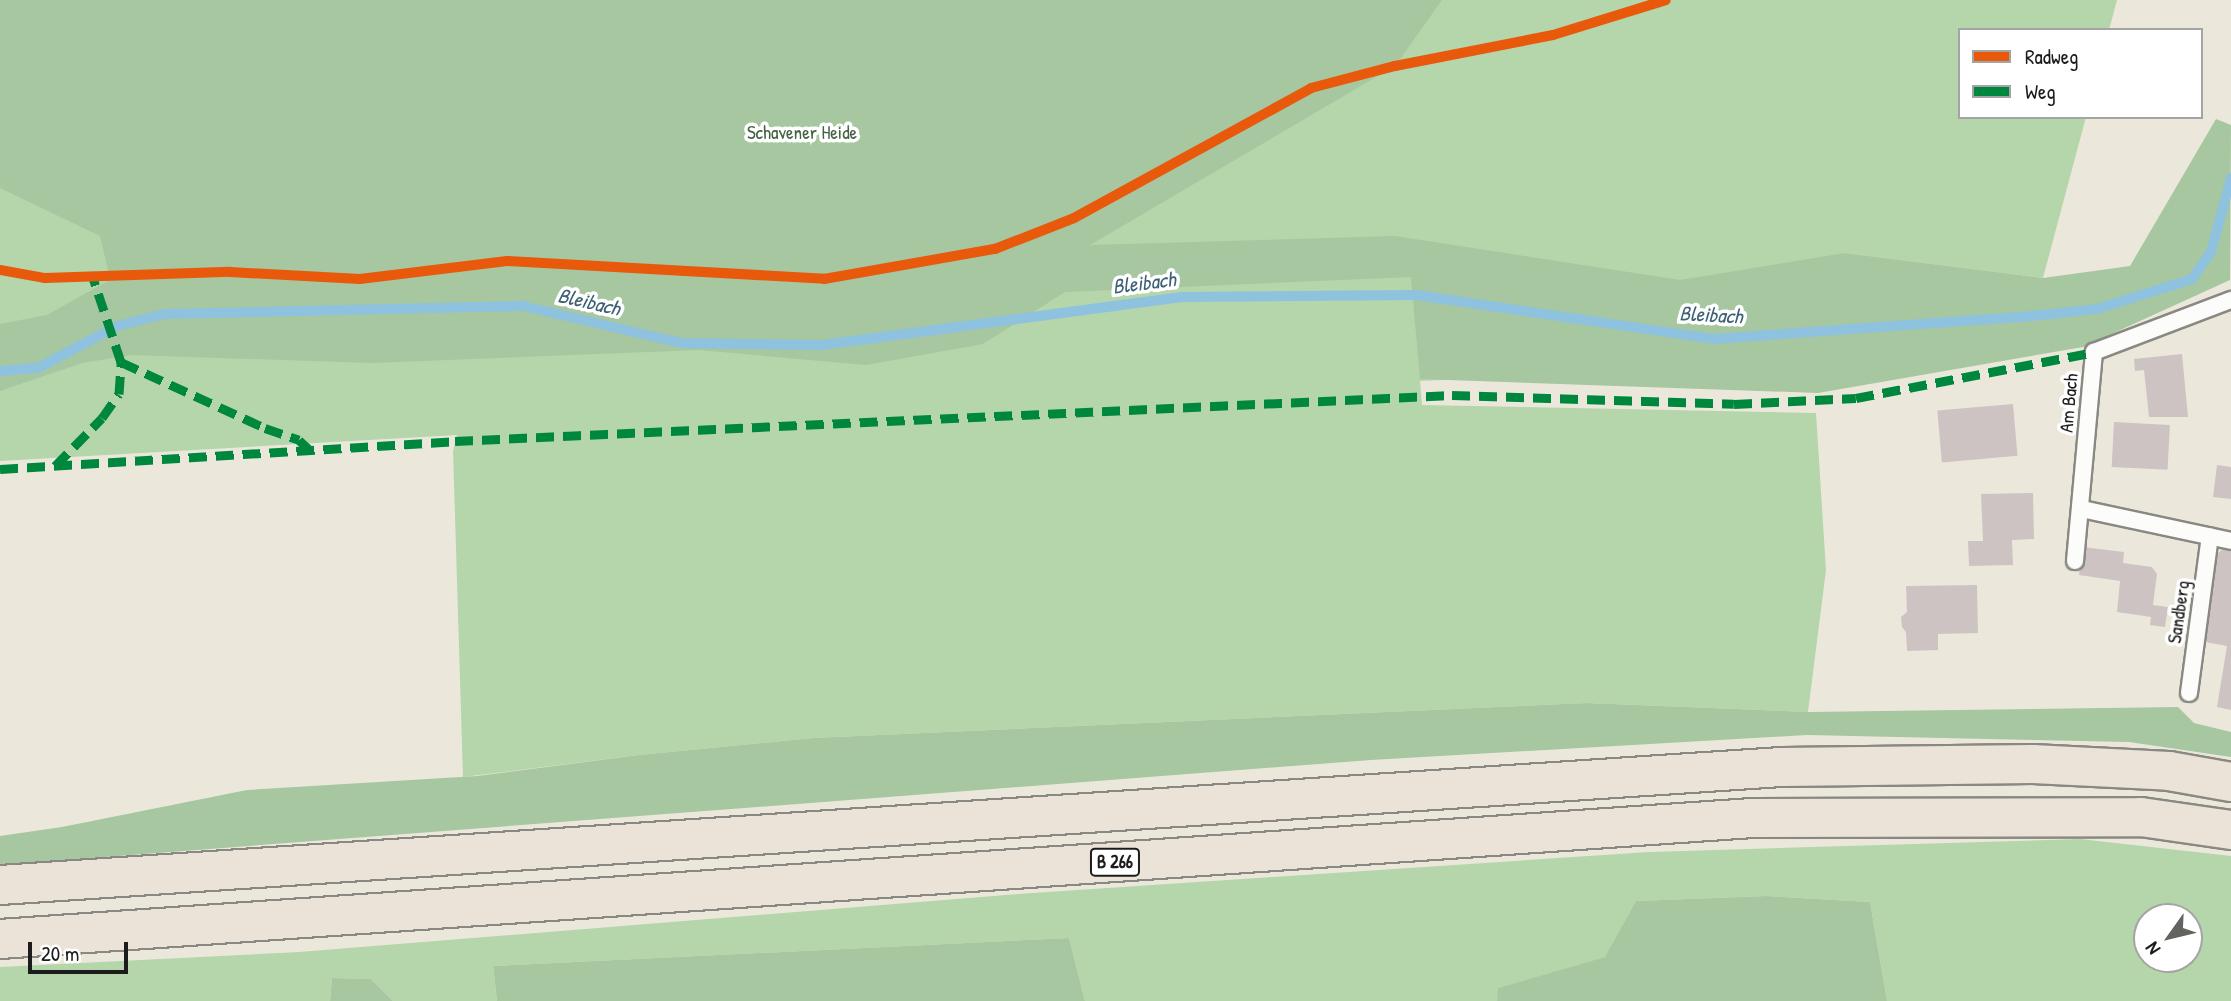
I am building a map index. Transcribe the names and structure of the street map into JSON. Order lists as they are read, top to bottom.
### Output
{
  "streets": {
    "main road": ["B 266"],
    "lane": ["Am Bach", "Sandberg"]
  },
  "water": ["Bleibach"],
  "parks": ["Schavener Heide"],
  "legend": ["Radweg", "Weg"],
  "scale_bar": "20 m",
  "north": "bottom left"
}
